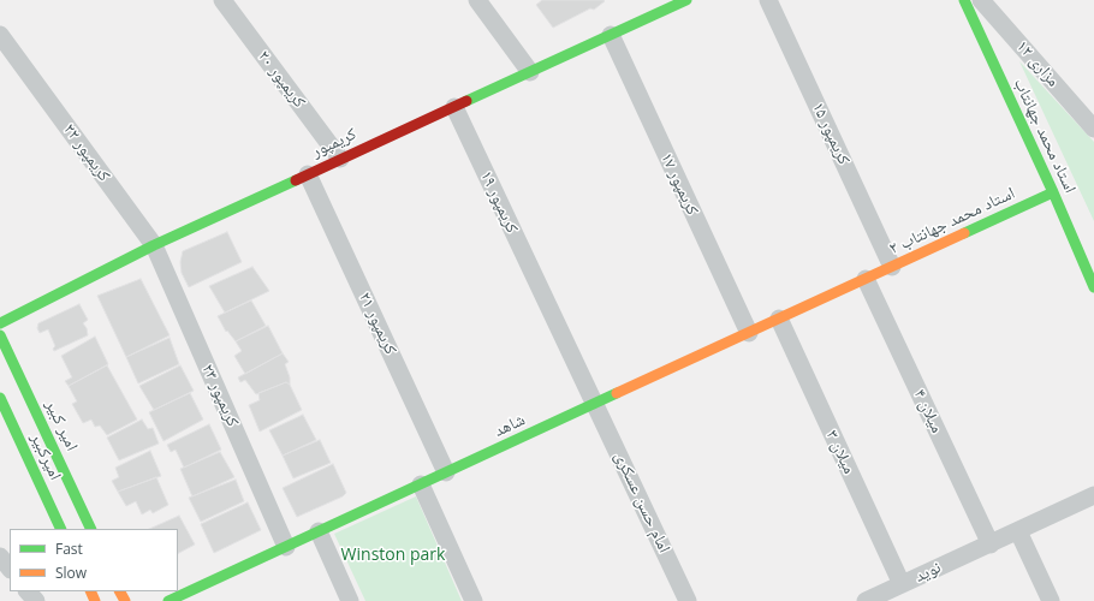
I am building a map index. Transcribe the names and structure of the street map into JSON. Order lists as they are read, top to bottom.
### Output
{
  "streets": {
    "street": [
      "مزاری ۱۲",
      "کریمپور ۲۰",
      "کریمپور ۱۵",
      "استاد محمد جهانتاب",
      "کریمپور",
      "کریمپور ۲۲",
      "کریمپور ۱۷",
      "کریمپور ۱۹",
      "استاد محمد جهانتاب ۲",
      "کریمپور ۲۱",
      "کریمپور ۲۳",
      "میلان ۴",
      "امیر کبیر",
      "شاهد",
      "میلان ۳",
      "امیرکبیر",
      "امام حسن عسکری",
      "نوید"
    ]
  },
  "crossings": [
    ["کریمپور ۲۰", "کریمپور"],
    ["کریمپور ۱۵", "استاد محمد جهانتاب ۲"],
    ["استاد محمد جهانتاب", "استاد محمد جهانتاب ۲"],
    ["کریمپور", "کریمپور ۲۲"],
    ["کریمپور", "کریمپور ۱۷"],
    ["کریمپور", "کریمپور ۱۹"],
    ["کریمپور", "کریمپور ۲۱"],
    ["کریمپور", "کریمپور ۲۳"],
    ["کریمپور ۲۲", "کریمپور ۲۳"],
    ["کریمپور ۱۷", "شاهد"],
    ["کریمپور ۱۹", "شاهد"],
    ["کریمپور ۱۹", "امام حسن عسکری"],
    ["استاد محمد جهانتاب ۲", "میلان ۴"],
    ["استاد محمد جهانتاب ۲", "شاهد"],
    ["کریمپور ۲۱", "شاهد"],
    ["کریمپور ۲۳", "شاهد"],
    ["میلان ۴", "شاهد"],
    ["میلان ۴", "نوید"],
    ["شاهد", "میلان ۳"],
    ["شاهد", "امام حسن عسکری"],
    ["میلان ۳", "نوید"]
  ],
  "parks": ["Winston park"],
  "legend": ["Fast", "Slow"]
}
